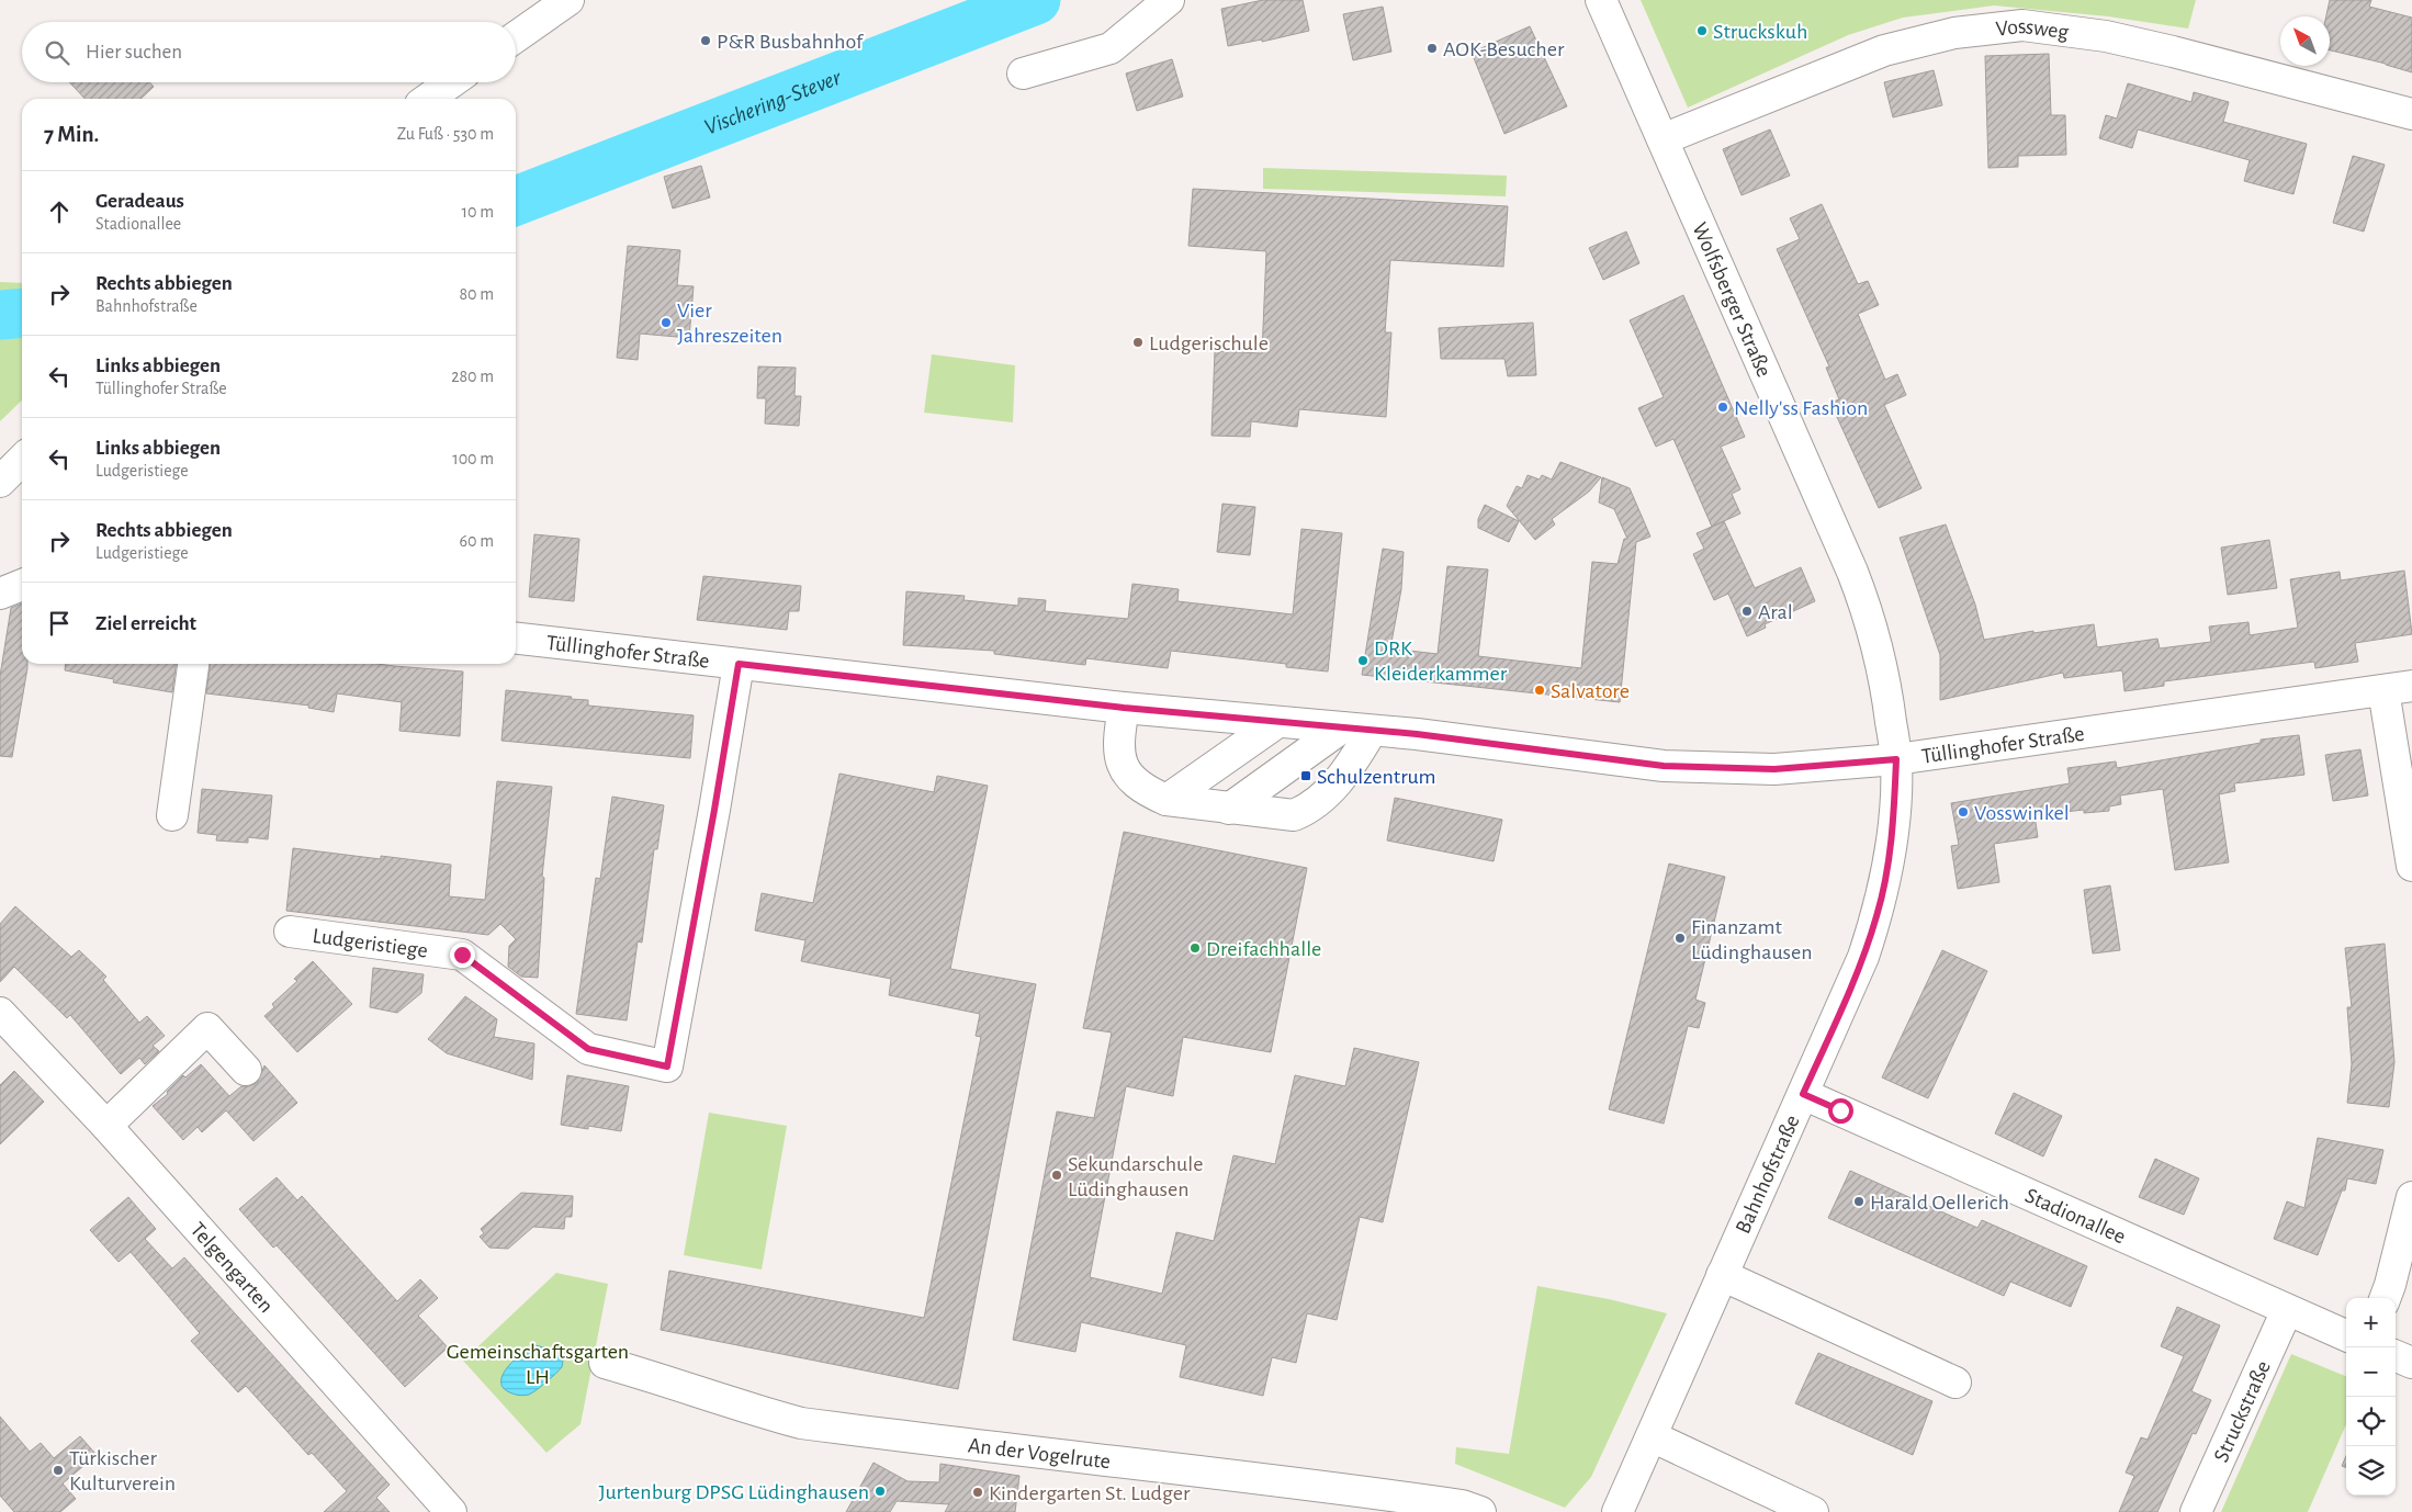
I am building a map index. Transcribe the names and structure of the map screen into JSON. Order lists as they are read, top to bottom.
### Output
{
  "streets": {
    "street": [
      "Vossweg",
      "Wolfsberger Straße",
      "Tüllinghofer Straße",
      "Ludgeristiege",
      "Bahnhofstraße",
      "Stadionallee",
      "Telgengarten",
      "Struckstraße",
      "An der Vogelrute"
    ]
  },
  "crossings": [
    ["Vossweg", "Wolfsberger Straße"],
    ["Wolfsberger Straße", "Tüllinghofer Straße"],
    ["Wolfsberger Straße", "Bahnhofstraße"],
    ["Tüllinghofer Straße", "Ludgeristiege"],
    ["Tüllinghofer Straße", "Bahnhofstraße"],
    ["Bahnhofstraße", "Stadionallee"],
    ["Stadionallee", "Struckstraße"]
  ],
  "water": ["Vischering-Stever"],
  "parks": ["Gemeinschaftsgarten LH"],
  "places": {
    "other": [
      "Struckskuh",
      "P&R Busbahnhof",
      "AOK-Besucher",
      "Vier Jahreszeiten",
      "Ludgerischule",
      "Nelly'ss Fashion",
      "Aral",
      "DRK Kleiderkammer",
      "Salvatore",
      "Vosswinkel",
      "Finanzamt Lüdinghausen",
      "Dreifachhalle",
      "Sekundarschule Lüdinghausen",
      "Harald Oellerich",
      "Türkischer Kulturverein",
      "Jurtenburg DPSG Lüdinghausen",
      "Kindergarten St. Ludger"
    ],
    "transit": ["Schulzentrum"]
  },
  "north": "top left",
  "page": {
    "search": "Hier suchen",
    "heading": ["7 Min.", "Zu Fuß · 530 m"],
    "list": [
      ["Geradeaus", "Stadionallee", "10 m"],
      ["Rechts abbiegen", "Bahnhofstraße", "80 m"],
      ["Links abbiegen", "Tüllinghofer Straße", "280 m"],
      ["Links abbiegen", "Ludgeristiege", "100 m"],
      ["Rechts abbiegen", "Ludgeristiege", "60 m"],
      "Ziel erreicht"
    ],
    "map_buttons": ["+", "−"]
  }
}
